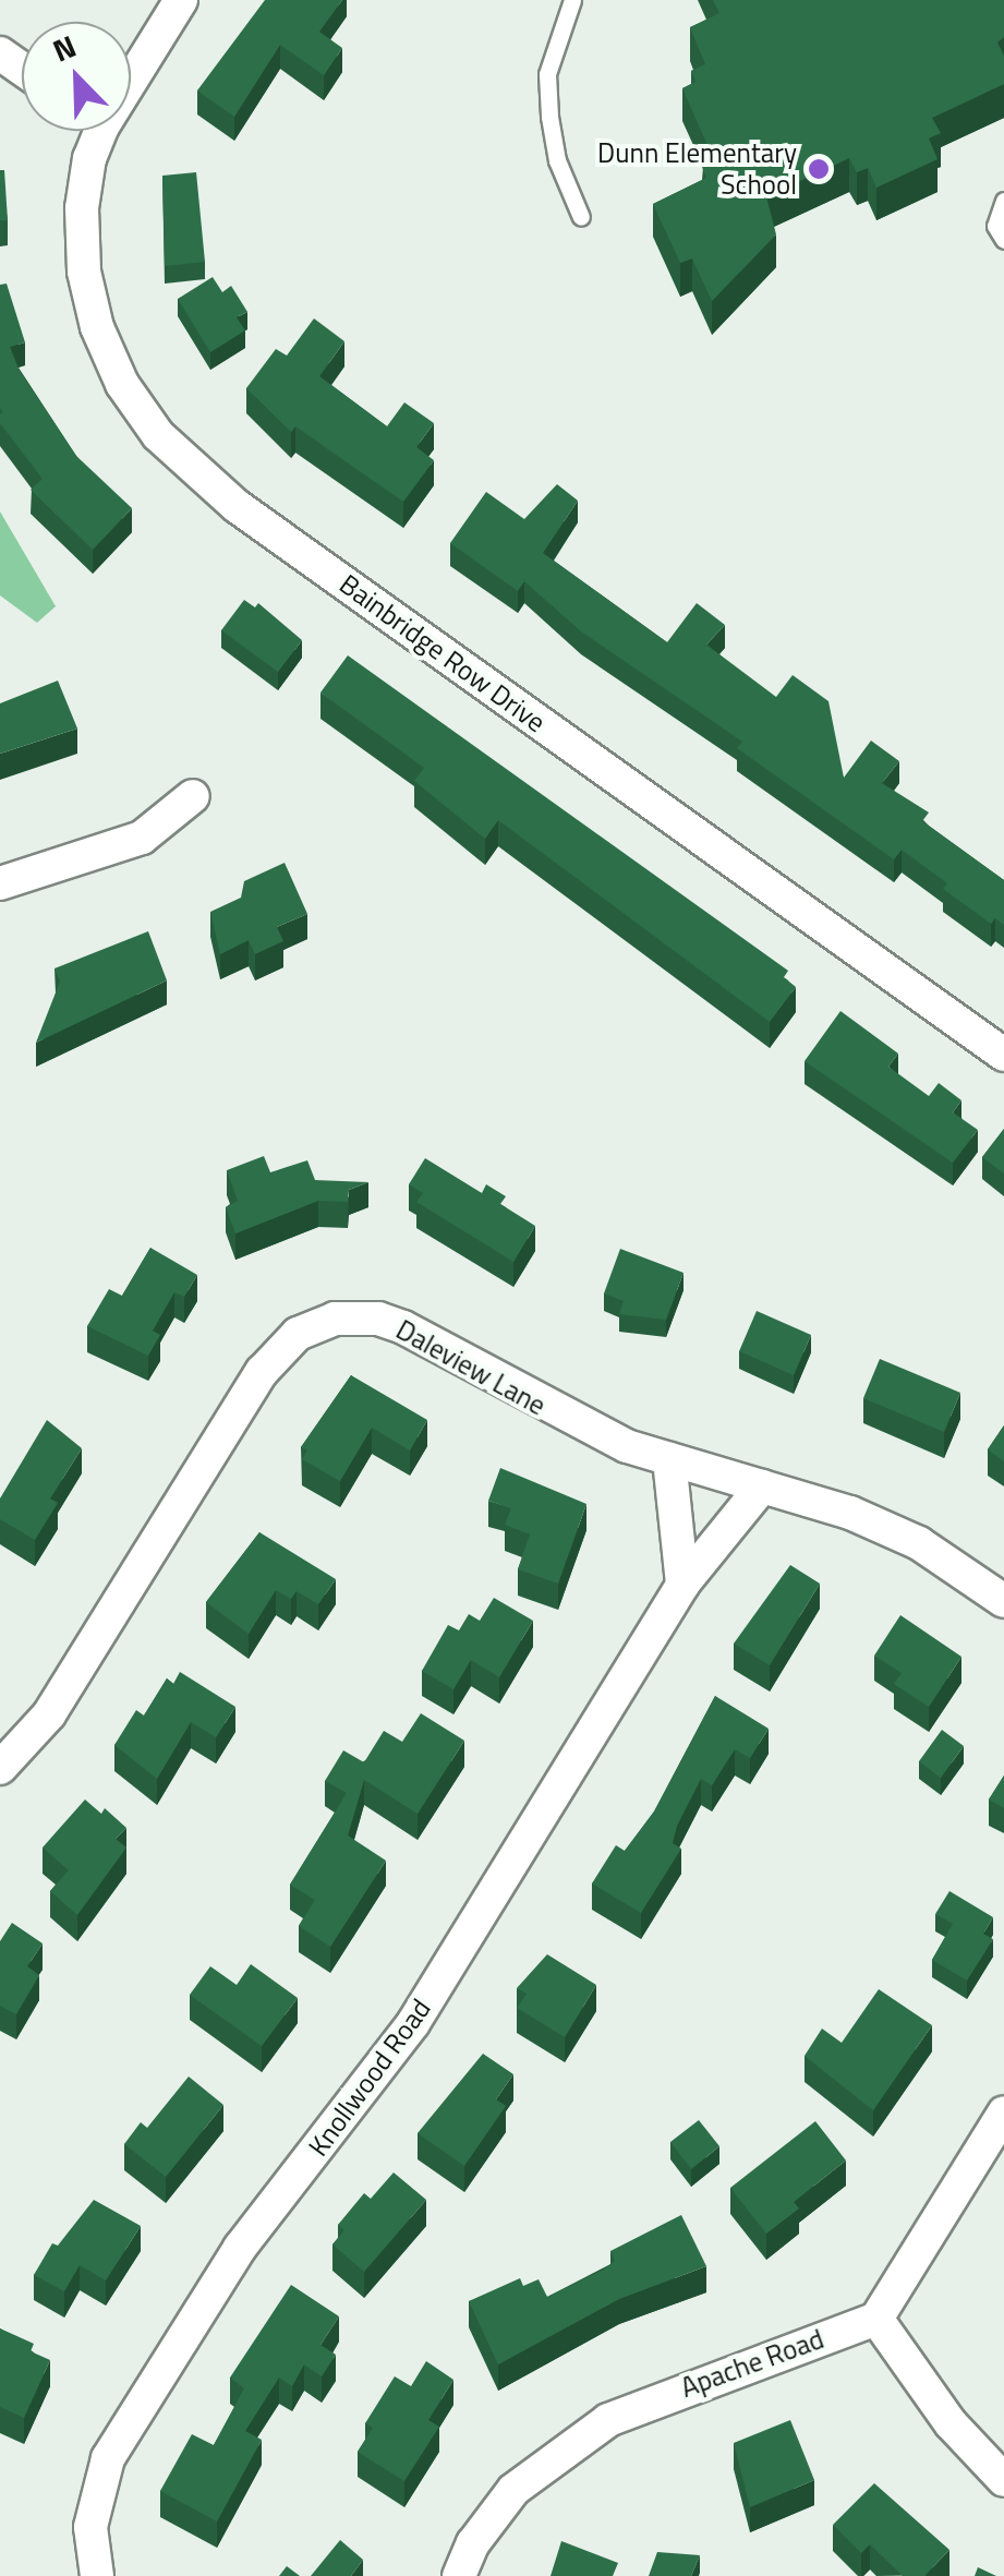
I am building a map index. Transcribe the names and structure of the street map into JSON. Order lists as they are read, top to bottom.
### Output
{
  "streets": {
    "street": [
      "Bainbridge Row Drive",
      "Daleview Lane",
      "Knollwood Road",
      "Apache Road"
    ]
  },
  "crossings": [
    ["Daleview Lane", "Knollwood Road"]
  ],
  "places": ["Dunn Elementary School"],
  "north": "top left"
}
